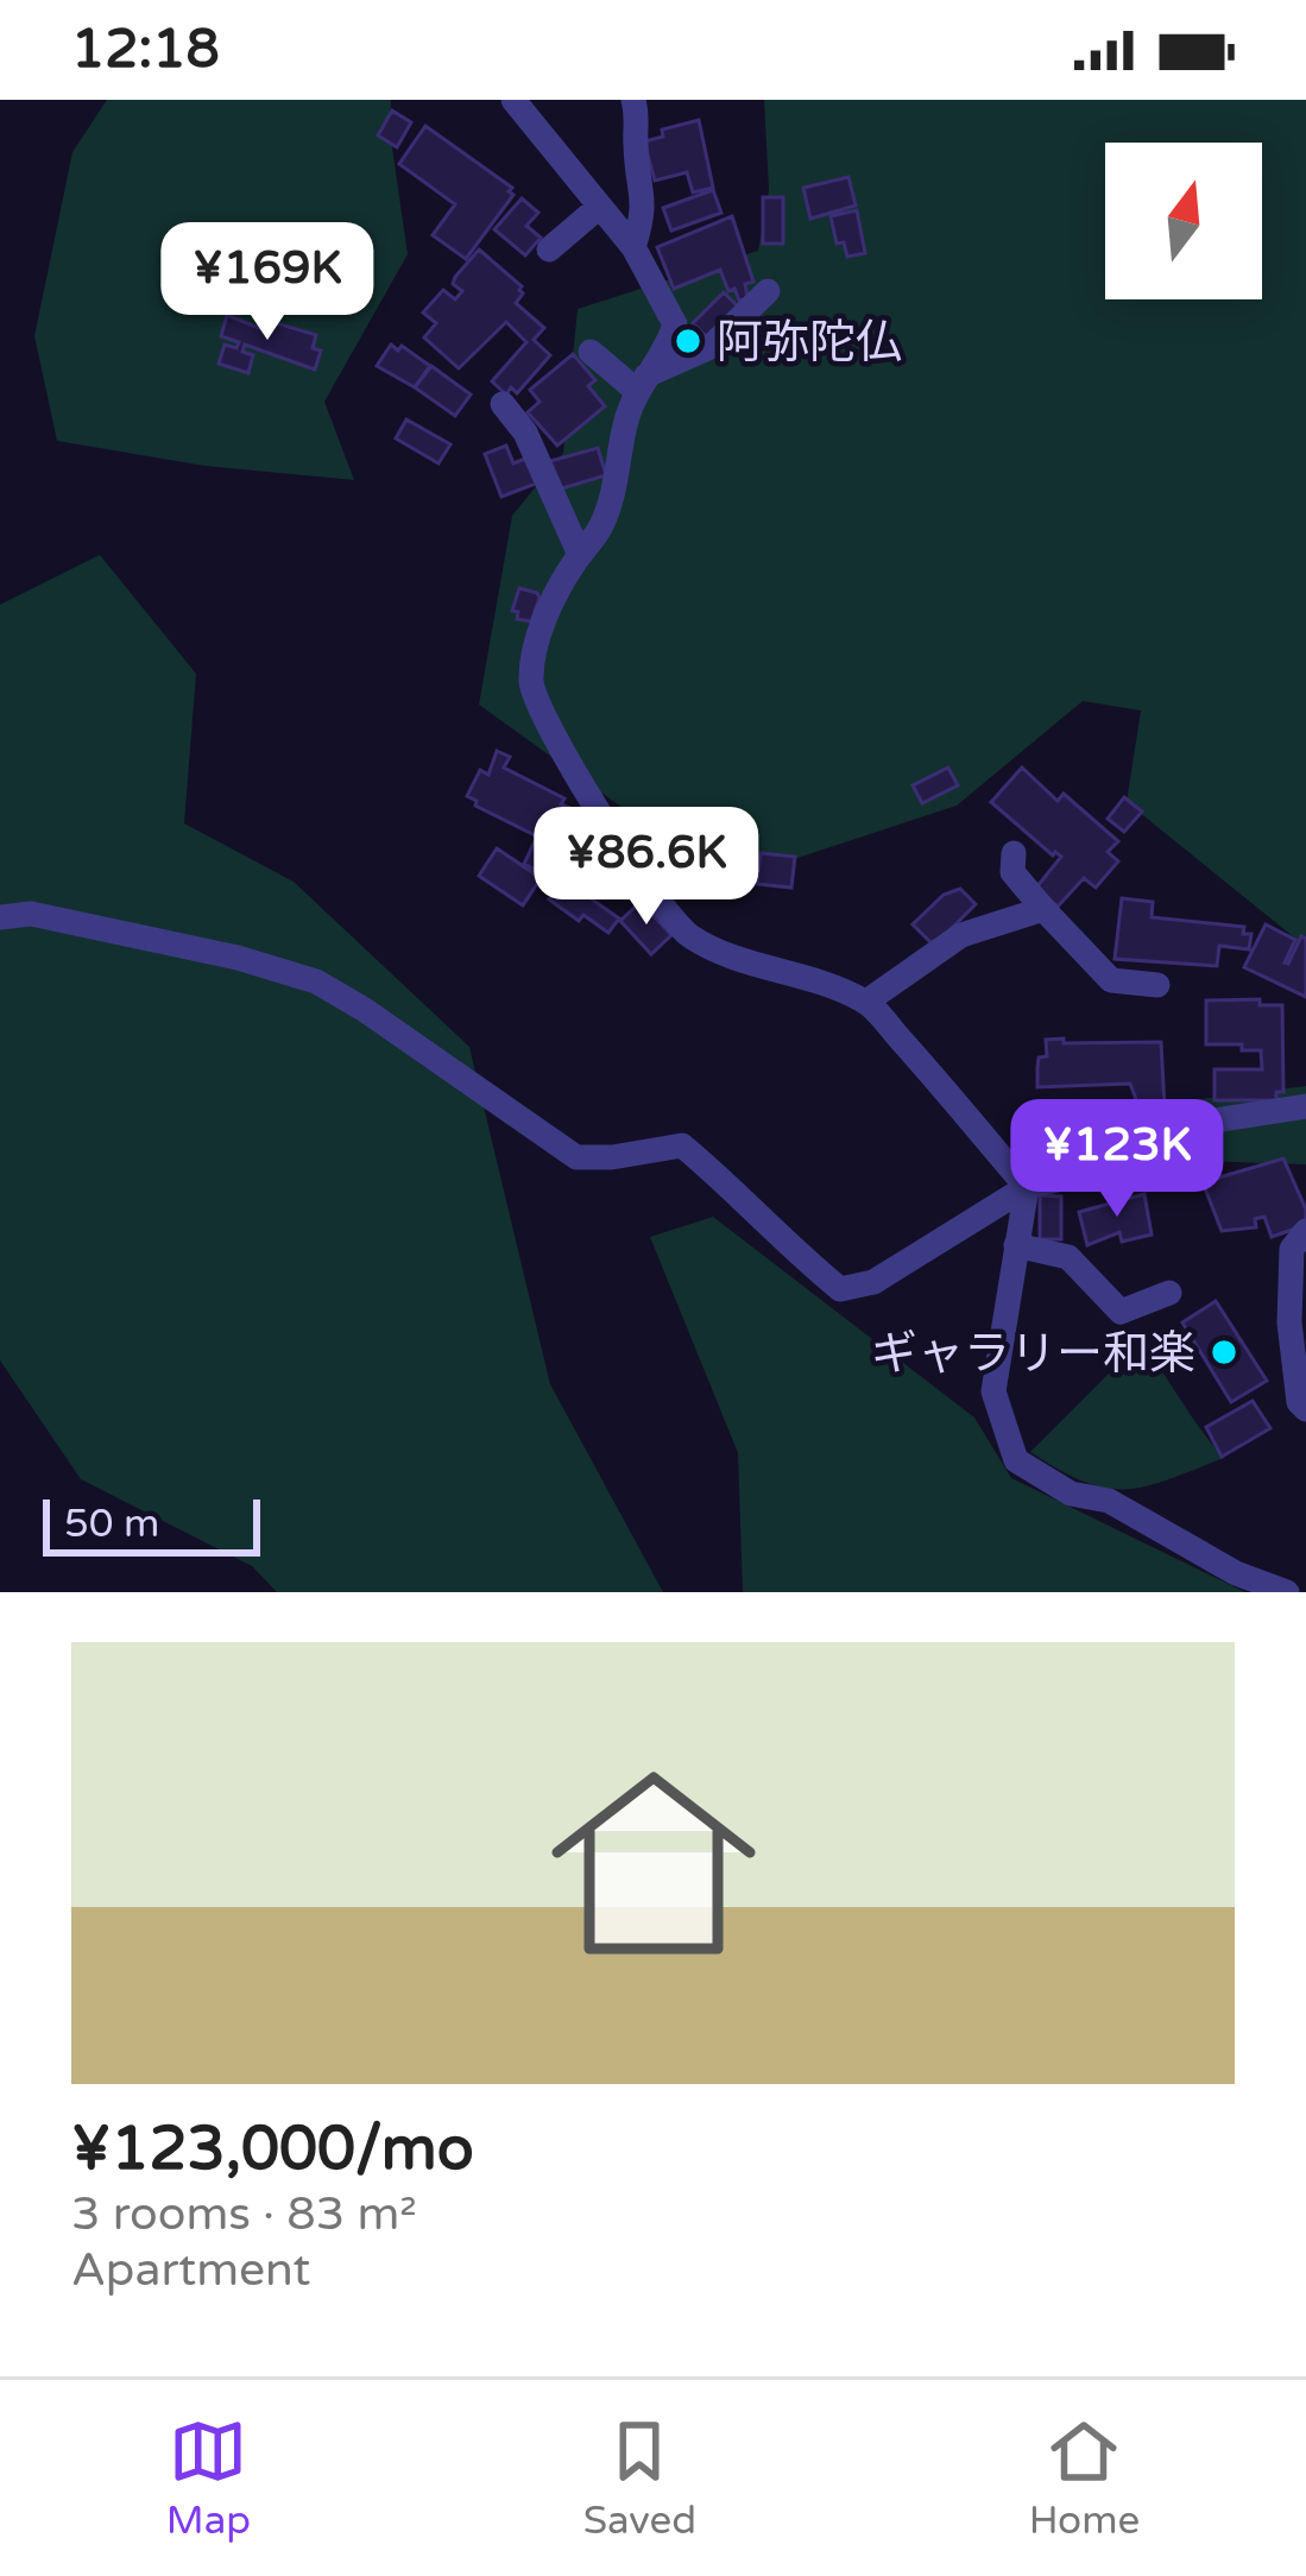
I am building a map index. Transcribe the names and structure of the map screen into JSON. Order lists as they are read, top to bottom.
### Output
{
  "places": ["阿弥陀仏", "ギャラリー和楽"],
  "scale_bar": "50 m",
  "north": "top",
  "page": {
    "status": "12:18",
    "price": ["¥169K", "¥86.6K", "¥123K"],
    "scale": "50 m",
    "list": [
      {
        "name": "¥123,000/mo",
        "note": "3 rooms · 83 m² · Apartment"
      }
    ],
    "tabs": ["Map", "Saved", "Home"]
  }
}
